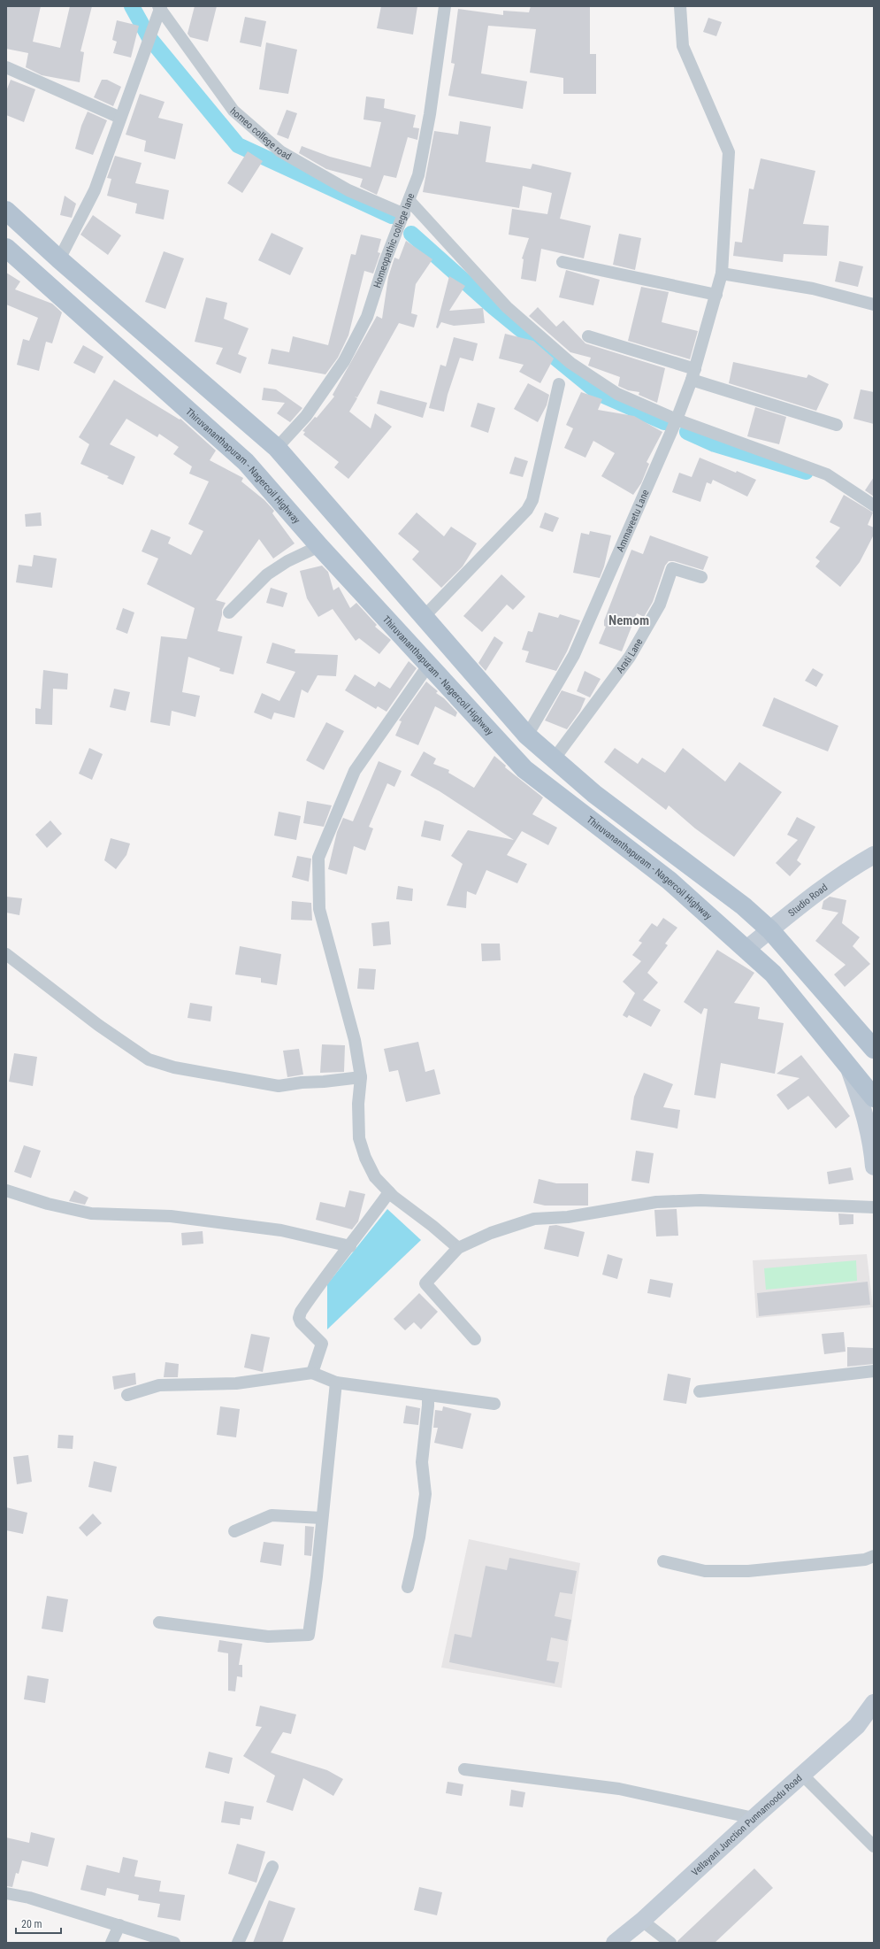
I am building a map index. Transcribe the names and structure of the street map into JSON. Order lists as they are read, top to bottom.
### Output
{
  "streets": {
    "main road": ["Thiruvananthapuram - Nagercoil Highway"],
    "street": [
      "homeo college road",
      "Homeopathic college lane",
      "Ammaveetu Lane",
      "Arati Lane",
      "Studio Road",
      "Vellayani Junction Punnamoodu Road"
    ]
  },
  "crossings": [
    ["homeo college road", "Homeopathic college lane"],
    ["Thiruvananthapuram - Nagercoil Highway", "Studio Road"]
  ],
  "districts": ["Nemom"],
  "scale_bar": "20 m"
}
